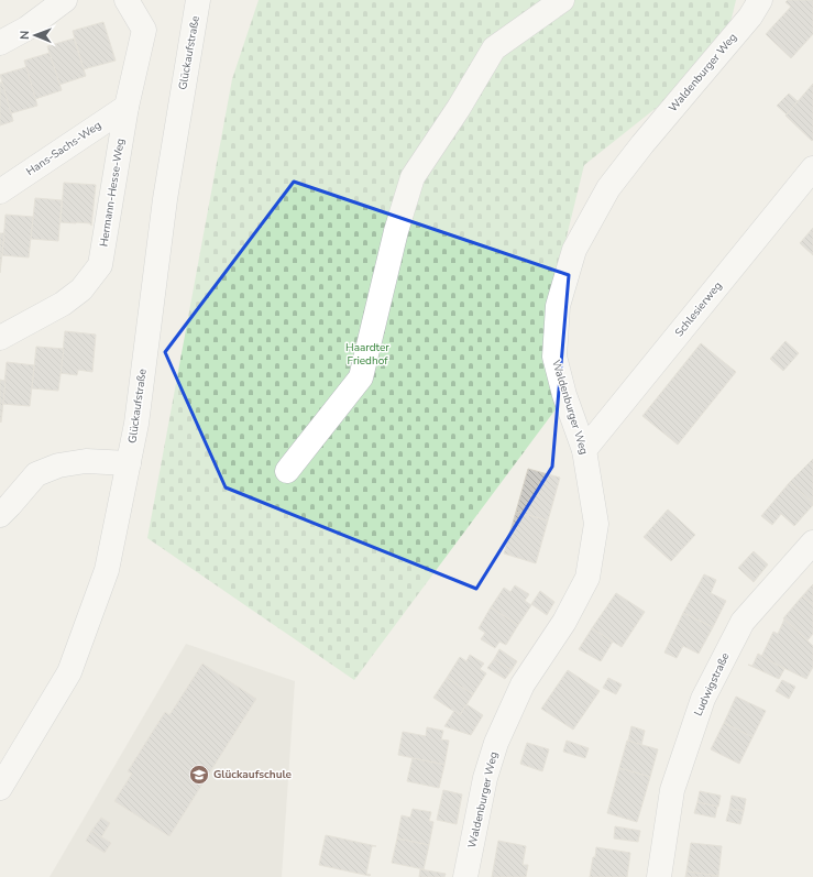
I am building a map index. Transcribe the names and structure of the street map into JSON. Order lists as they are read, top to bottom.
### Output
{
  "streets": {
    "street": [
      "Glückaufstraße",
      "Waldenburger Weg",
      "Hans-Sachs-Weg",
      "Hermann-Hesse-Weg",
      "Schlesierweg",
      "Ludwigstraße"
    ]
  },
  "crossings": [
    ["Waldenburger Weg", "Schlesierweg"],
    ["Hans-Sachs-Weg", "Hermann-Hesse-Weg"]
  ],
  "parks": ["Haardter Friedhof"],
  "places": {
    "school or university": ["Glückaufschule"]
  },
  "north": "left"
}
